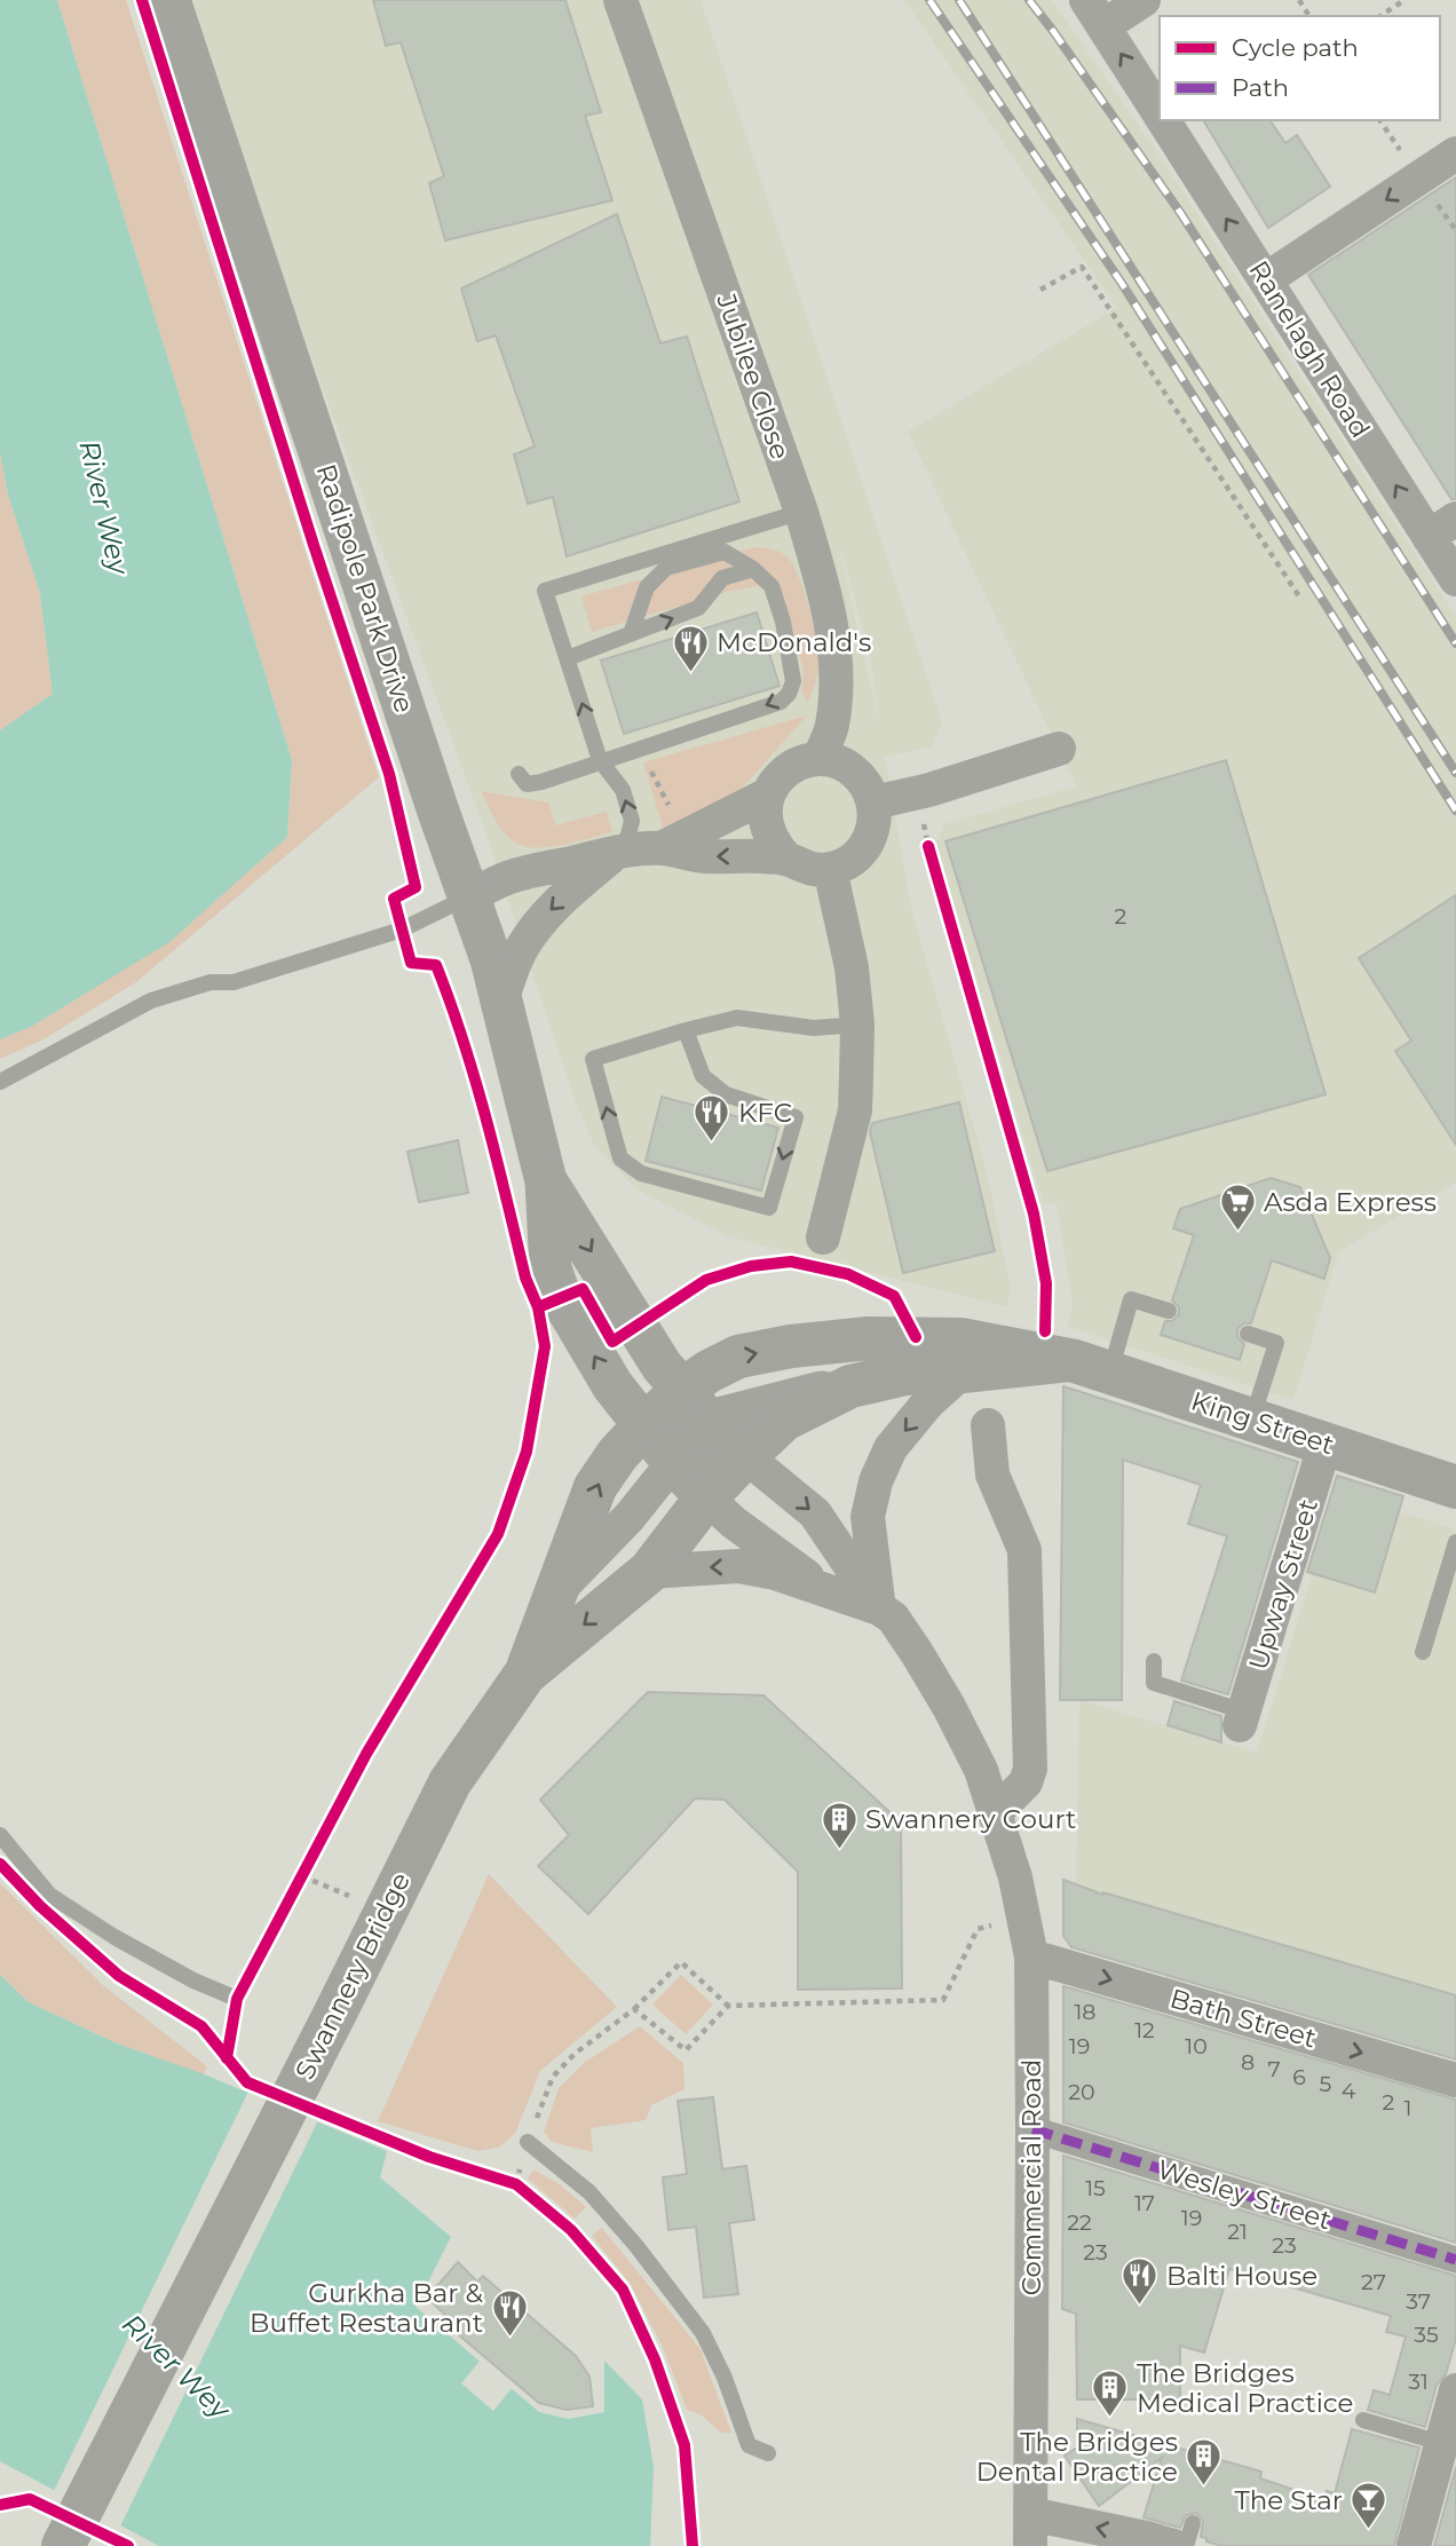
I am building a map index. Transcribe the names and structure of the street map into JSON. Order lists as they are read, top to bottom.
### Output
{
  "streets": {
    "main road": ["King Street", "Swannery Bridge"],
    "street": [
      "Ranelagh Road",
      "Jubilee Close",
      "Radipole Park Drive",
      "Upway Street",
      "Bath Street",
      "Commercial Road",
      "Wesley Street"
    ]
  },
  "crossings": [
    ["Radipole Park Drive", "Commercial Road"],
    ["King Street", "Upway Street"],
    ["King Street", "Swannery Bridge"],
    ["King Street", "Commercial Road"],
    ["Swannery Bridge", "Commercial Road"],
    ["Bath Street", "Commercial Road"],
    ["Commercial Road", "Wesley Street"]
  ],
  "one_way": ["Ranelagh Road", "Bath Street"],
  "water": ["River Wey"],
  "places": {
    "restaurant": [
      "McDonald's",
      "KFC",
      "Balti House",
      "Gurkha Bar & Buffet Restaurant"
    ],
    "supermarket": ["Asda Express"],
    "building": ["Swannery Court", "The Bridges Medical Practice", "The Bridges Dental Practice"],
    "bar": ["The Star"]
  },
  "house_numbers": [
    "2",
    "18",
    "12",
    "19",
    "10",
    "8",
    "7",
    "6",
    "5",
    "4",
    "20",
    "2",
    "1",
    "15",
    "17",
    "19",
    "22",
    "21",
    "23",
    "23",
    "27",
    "37",
    "35",
    "31"
  ],
  "legend": ["Cycle path", "Path"]
}
